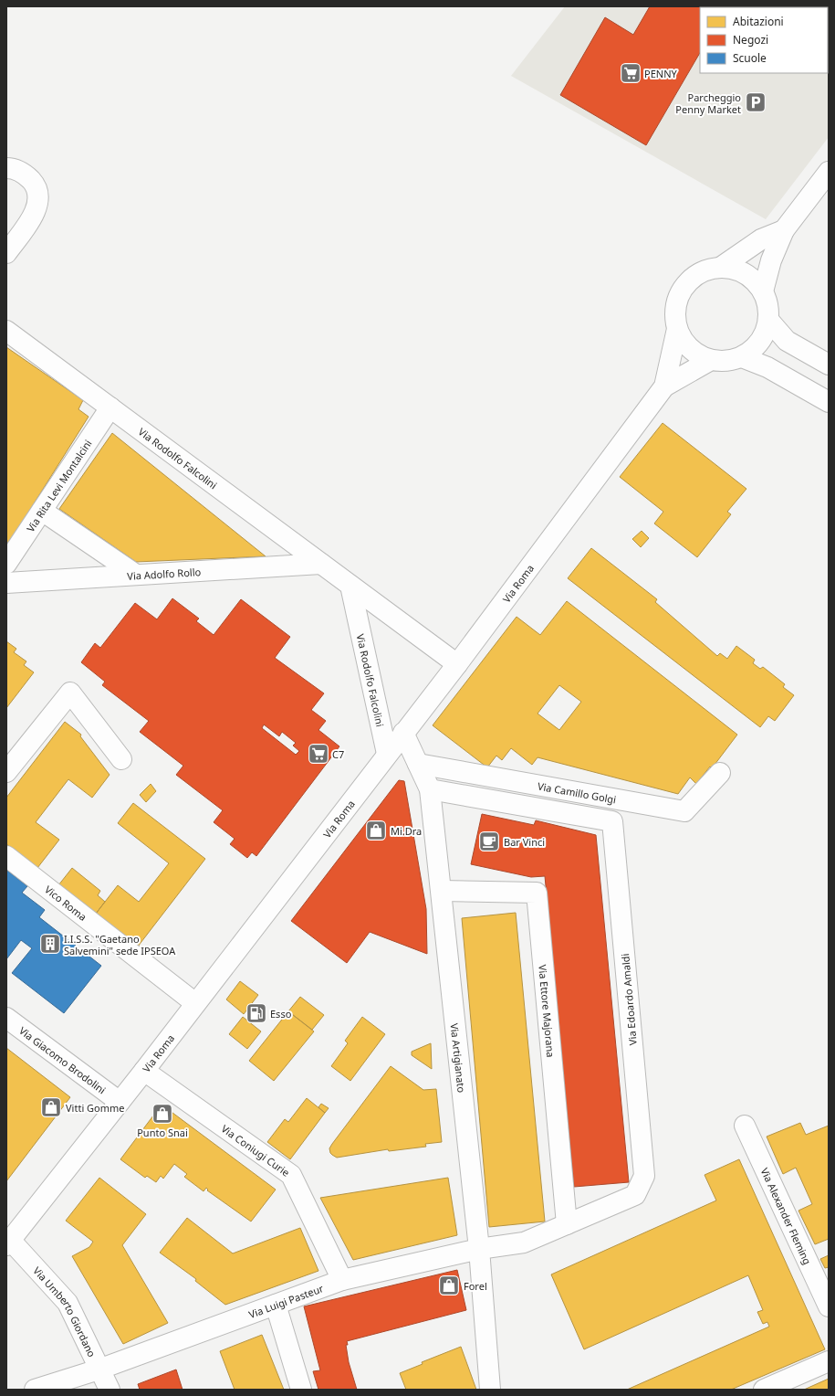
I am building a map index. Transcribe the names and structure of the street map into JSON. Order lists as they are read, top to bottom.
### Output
{
  "streets": {
    "street": [
      "Via Rodolfo Falcolini",
      "Via Rita Levi Montalcini",
      "Via Adolfo Rollo",
      "Via Roma",
      "Via Camillo Golgi",
      "Vico Roma",
      "Via Edoardo Amaldi",
      "Via Ettore Majorana",
      "Via Artigianato",
      "Via Giacomo Brodolini",
      "Via Coniugi Curie",
      "Via Alexander Fleming",
      "Via Luigi Pasteur",
      "Via Umberto Giordano"
    ]
  },
  "crossings": [
    ["Via Rodolfo Falcolini", "Via Rita Levi Montalcini"],
    ["Via Rodolfo Falcolini", "Via Adolfo Rollo"],
    ["Via Rodolfo Falcolini", "Via Roma"],
    ["Via Roma", "Vico Roma"],
    ["Via Roma", "Via Artigianato"],
    ["Via Roma", "Via Giacomo Brodolini"],
    ["Via Roma", "Via Coniugi Curie"],
    ["Via Roma", "Via Umberto Giordano"],
    ["Via Camillo Golgi", "Via Artigianato"],
    ["Via Edoardo Amaldi", "Via Ettore Majorana"],
    ["Via Edoardo Amaldi", "Via Artigianato"],
    ["Via Edoardo Amaldi", "Via Luigi Pasteur"],
    ["Via Ettore Majorana", "Via Artigianato"],
    ["Via Artigianato", "Via Luigi Pasteur"],
    ["Via Coniugi Curie", "Via Luigi Pasteur"],
    ["Via Luigi Pasteur", "Via Umberto Giordano"]
  ],
  "places": {
    "supermarket": ["PENNY", "C7"],
    "parking": ["Parcheggio Penny Market"],
    "shop": [
      "Mi.Dra",
      "Vitti Gomme",
      "Punto Snai",
      "Forel"
    ],
    "cafe": ["Bar Vinci"],
    "building": ["I.I.S.S. \"Gaetano Salvemini\" sede IPSEOA"],
    "fuel station": ["Esso"]
  },
  "legend": ["Abitazioni", "Negozi", "Scuole"]
}
